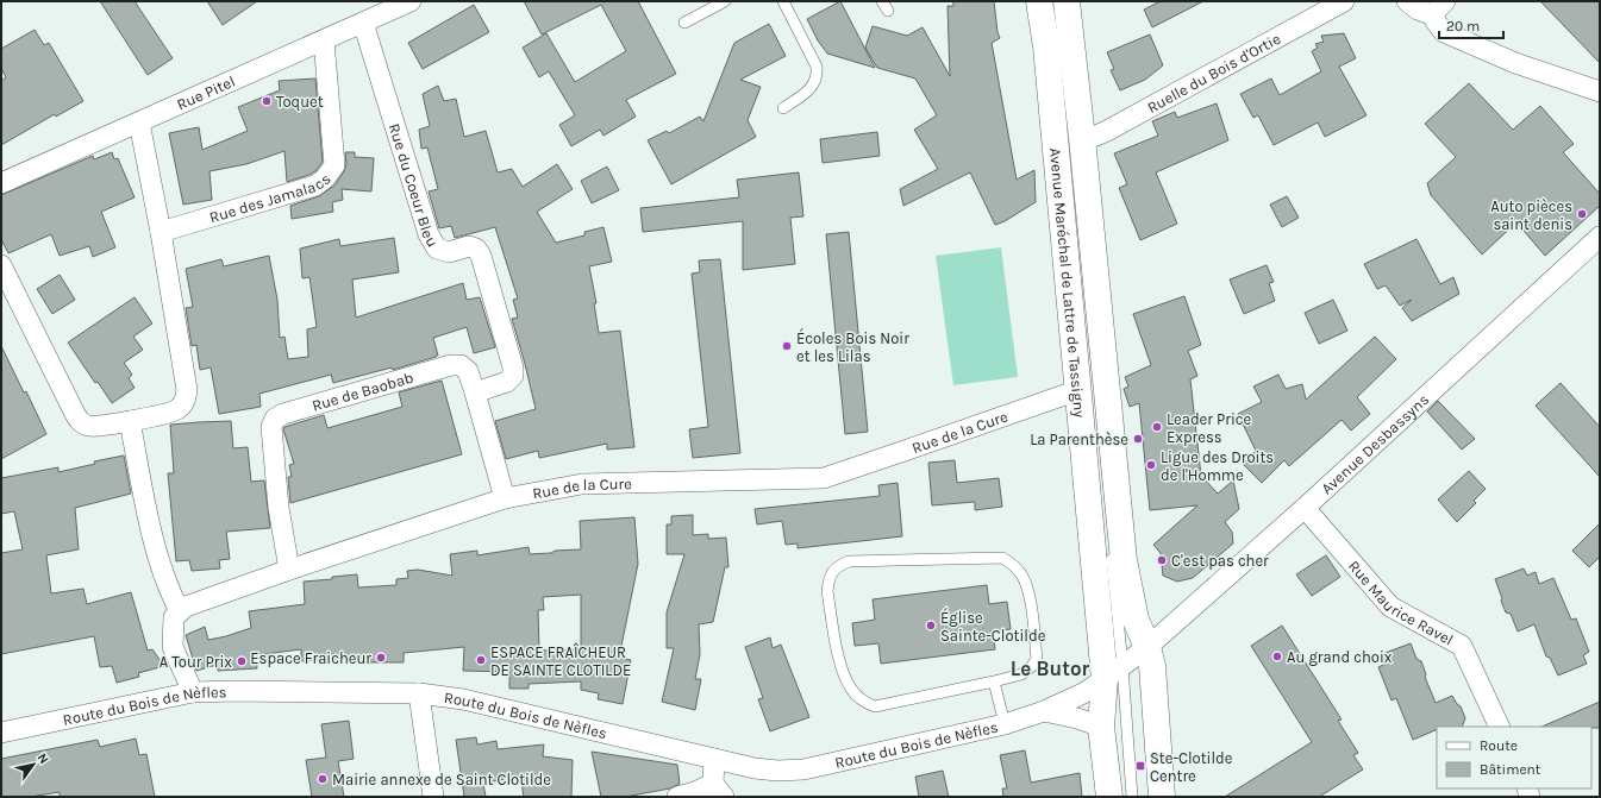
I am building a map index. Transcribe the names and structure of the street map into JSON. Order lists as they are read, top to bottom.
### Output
{
  "streets": {
    "main road": ["Avenue Maréchal de Lattre de Tassigny"],
    "street": [
      "Ruelle du Bois d'Ortie",
      "Rue Pitel",
      "Rue du Coeur Bleu",
      "Rue des Jamalacs",
      "Rue de Baobab",
      "Rue de la Cure",
      "Avenue Desbassyns",
      "Rue Maurice Ravel",
      "Route du Bois de Nèfles"
    ]
  },
  "crossings": [
    ["Ruelle du Bois d'Ortie", "Avenue Maréchal de Lattre de Tassigny"],
    ["Rue Pitel", "Rue du Coeur Bleu"],
    ["Rue Pitel", "Rue des Jamalacs"],
    ["Rue du Coeur Bleu", "Rue de Baobab"],
    ["Avenue Maréchal de Lattre de Tassigny", "Rue de la Cure"],
    ["Avenue Maréchal de Lattre de Tassigny", "Avenue Desbassyns"],
    ["Avenue Maréchal de Lattre de Tassigny", "Route du Bois de Nèfles"],
    ["Rue de Baobab", "Rue de la Cure"],
    ["Avenue Desbassyns", "Rue Maurice Ravel"],
    ["Avenue Desbassyns", "Route du Bois de Nèfles"]
  ],
  "districts": ["Le Butor"],
  "places": {
    "other": [
      "Toquet",
      "Auto pièces saint denis",
      "Écoles Bois Noir et les Lilas",
      "Leader Price Express",
      "La Parenthèse",
      "Ligue des Droits de l'Homme",
      "C'est pas cher",
      "Église Sainte-Clotilde",
      "Au grand choix",
      "Espace Fraicheur",
      "ESPACE FRAÎCHEUR DE SAINTE CLOTILDE",
      "A Tour Prix",
      "Mairie annexe de Saint Clotilde"
    ],
    "transit": ["Ste-Clotilde Centre"]
  },
  "legend": ["Route", "Bâtiment"],
  "scale_bar": "20 m",
  "north": "top right"
}
